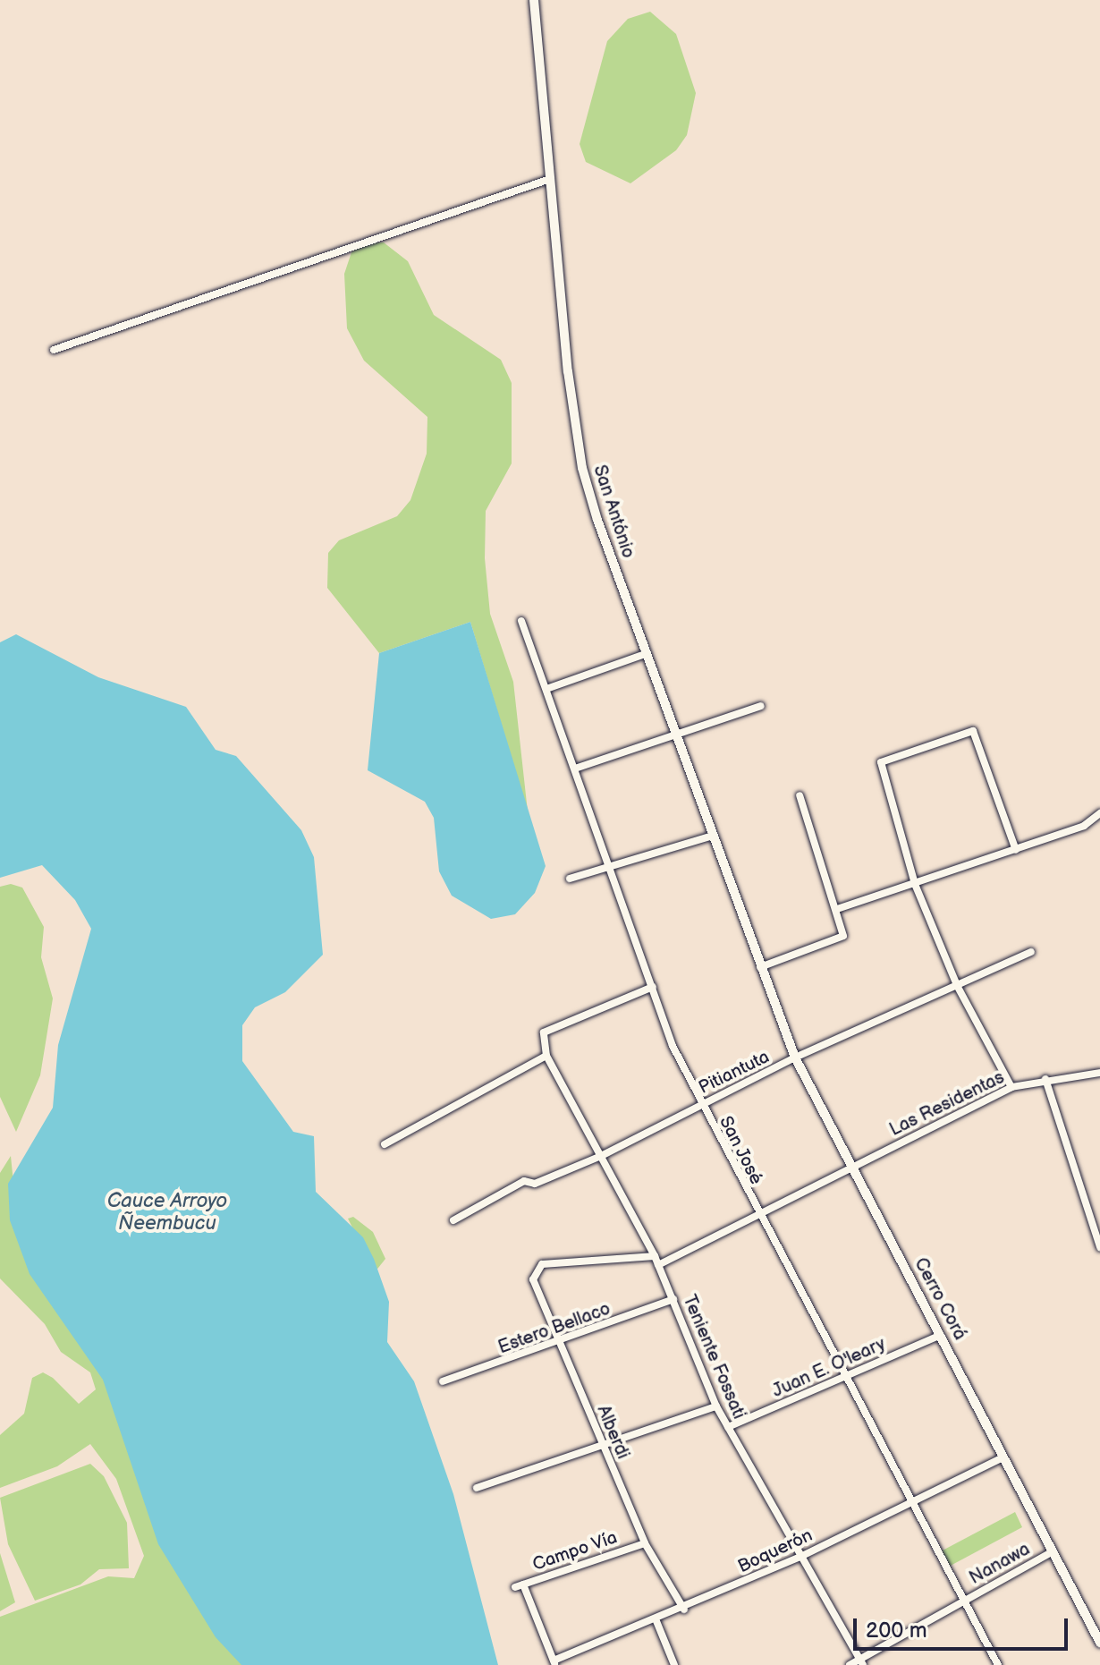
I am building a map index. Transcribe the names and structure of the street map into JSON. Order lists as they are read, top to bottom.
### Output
{
  "streets": {
    "street": [
      "San António",
      "Pitiantuta",
      "Las Residentas",
      "San José",
      "Cerro Corá",
      "Estero Bellaco",
      "Teniente Fossati",
      "Juan E. O'leary",
      "Alberdi",
      "Campo Vía",
      "Boquerón",
      "Nanawa"
    ]
  },
  "crossings": [
    ["San António", "Cerro Corá"],
    ["Pitiantuta", "San José"],
    ["Pitiantuta", "Cerro Corá"],
    ["Pitiantuta", "Teniente Fossati"],
    ["Las Residentas", "San José"],
    ["Las Residentas", "Cerro Corá"],
    ["Las Residentas", "Teniente Fossati"],
    ["San José", "Juan E. O'leary"],
    ["San José", "Boquerón"],
    ["San José", "Nanawa"],
    ["Cerro Corá", "Juan E. O'leary"],
    ["Cerro Corá", "Boquerón"],
    ["Cerro Corá", "Nanawa"],
    ["Estero Bellaco", "Teniente Fossati"],
    ["Estero Bellaco", "Alberdi"],
    ["Teniente Fossati", "Juan E. O'leary"],
    ["Teniente Fossati", "Alberdi"],
    ["Teniente Fossati", "Boquerón"],
    ["Teniente Fossati", "Nanawa"],
    ["Alberdi", "Campo Vía"],
    ["Alberdi", "Boquerón"],
    ["Campo Vía", "Boquerón"]
  ],
  "water": ["Cauce Arroyo Ñeembucu"],
  "scale_bar": "200 m"
}
